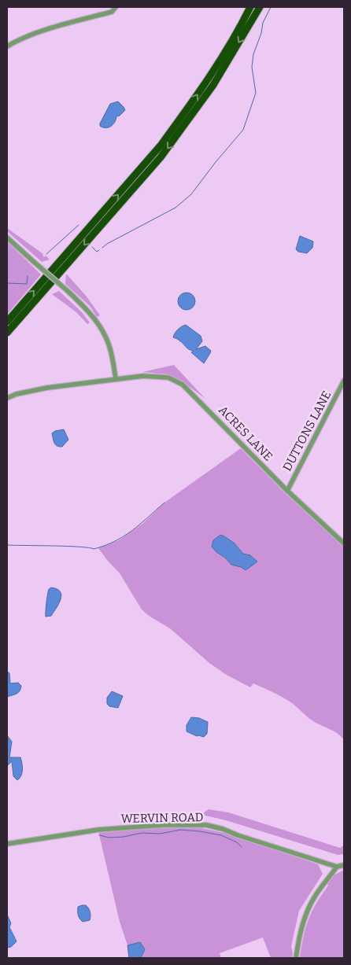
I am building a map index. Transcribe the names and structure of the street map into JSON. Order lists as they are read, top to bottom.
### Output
{
  "streets": {
    "street": ["DUTTONS LANE", "ACRES LANE", "WERVIN ROAD"]
  },
  "crossings": [
    ["DUTTONS LANE", "ACRES LANE"]
  ]
}
